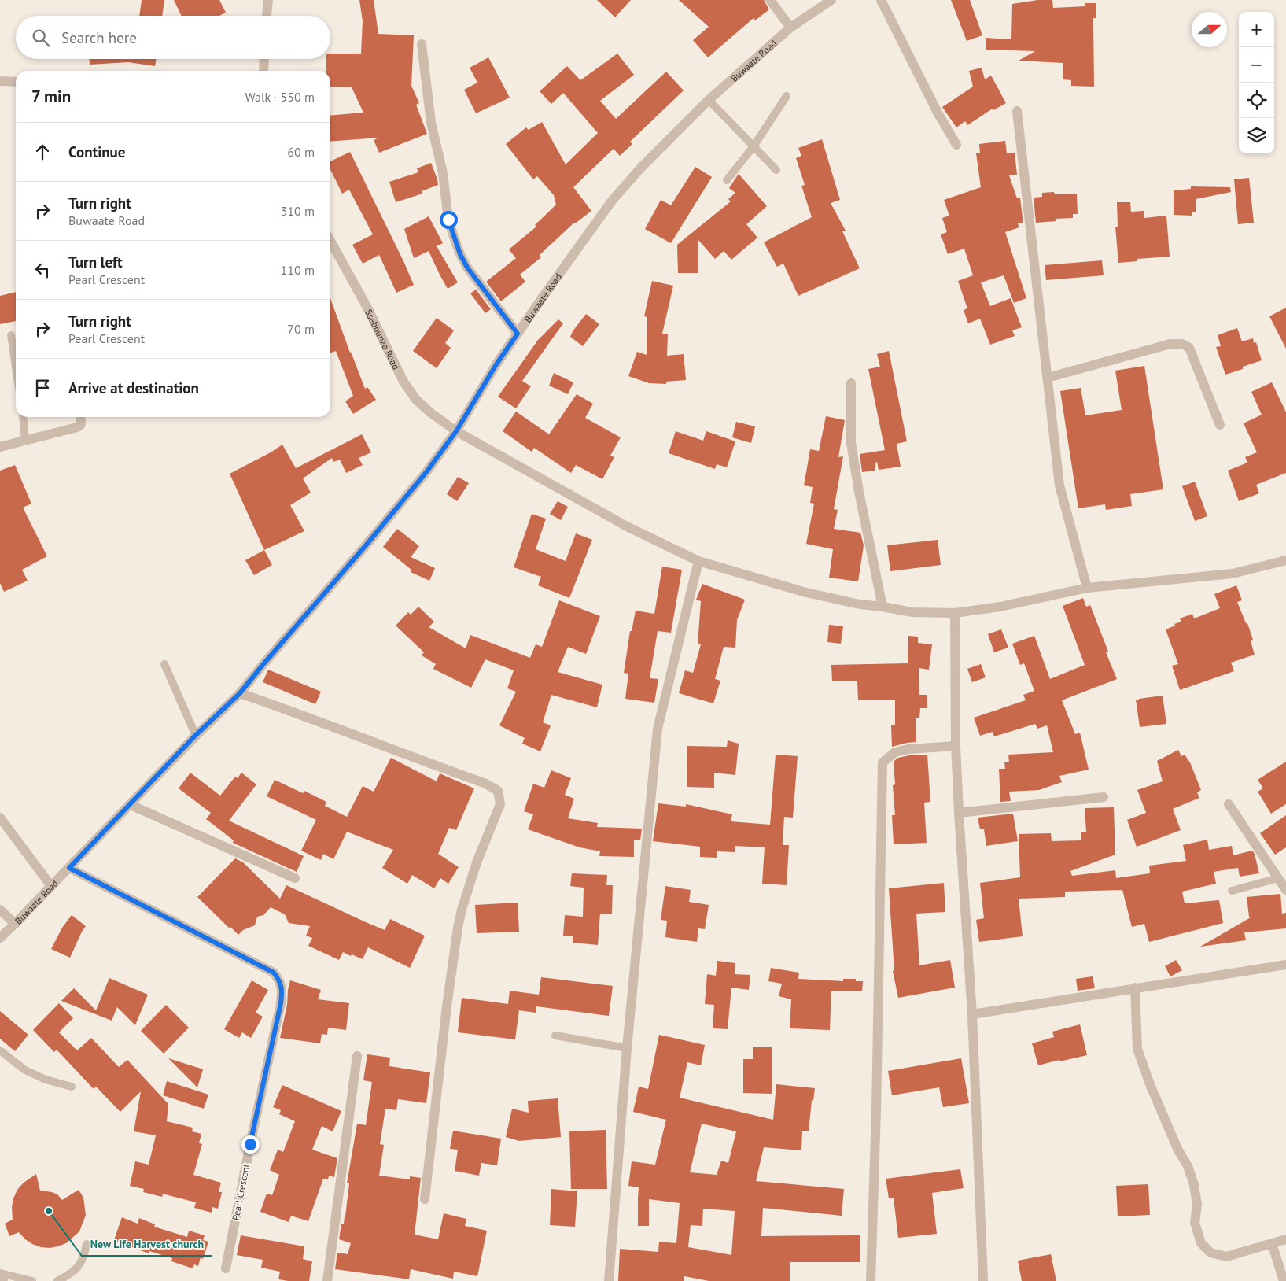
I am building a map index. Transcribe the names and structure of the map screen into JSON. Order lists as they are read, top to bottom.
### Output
{
  "streets": {
    "street": ["Buwaate Road", "Ssebbunza Road", "Pearl Crescent"]
  },
  "crossings": [
    ["Buwaate Road", "Ssebbunza Road"],
    ["Buwaate Road", "Pearl Crescent"]
  ],
  "places": ["New Life Harvest church"],
  "north": "right",
  "page": {
    "map_buttons": ["+", "−"],
    "search": "Search here",
    "heading": ["7 min", "Walk · 550 m"],
    "list": [
      ["Continue", "60 m"],
      ["Turn right", "Buwaate Road", "310 m"],
      ["Turn left", "Pearl Crescent", "110 m"],
      ["Turn right", "Pearl Crescent", "70 m"],
      "Arrive at destination"
    ]
  }
}
